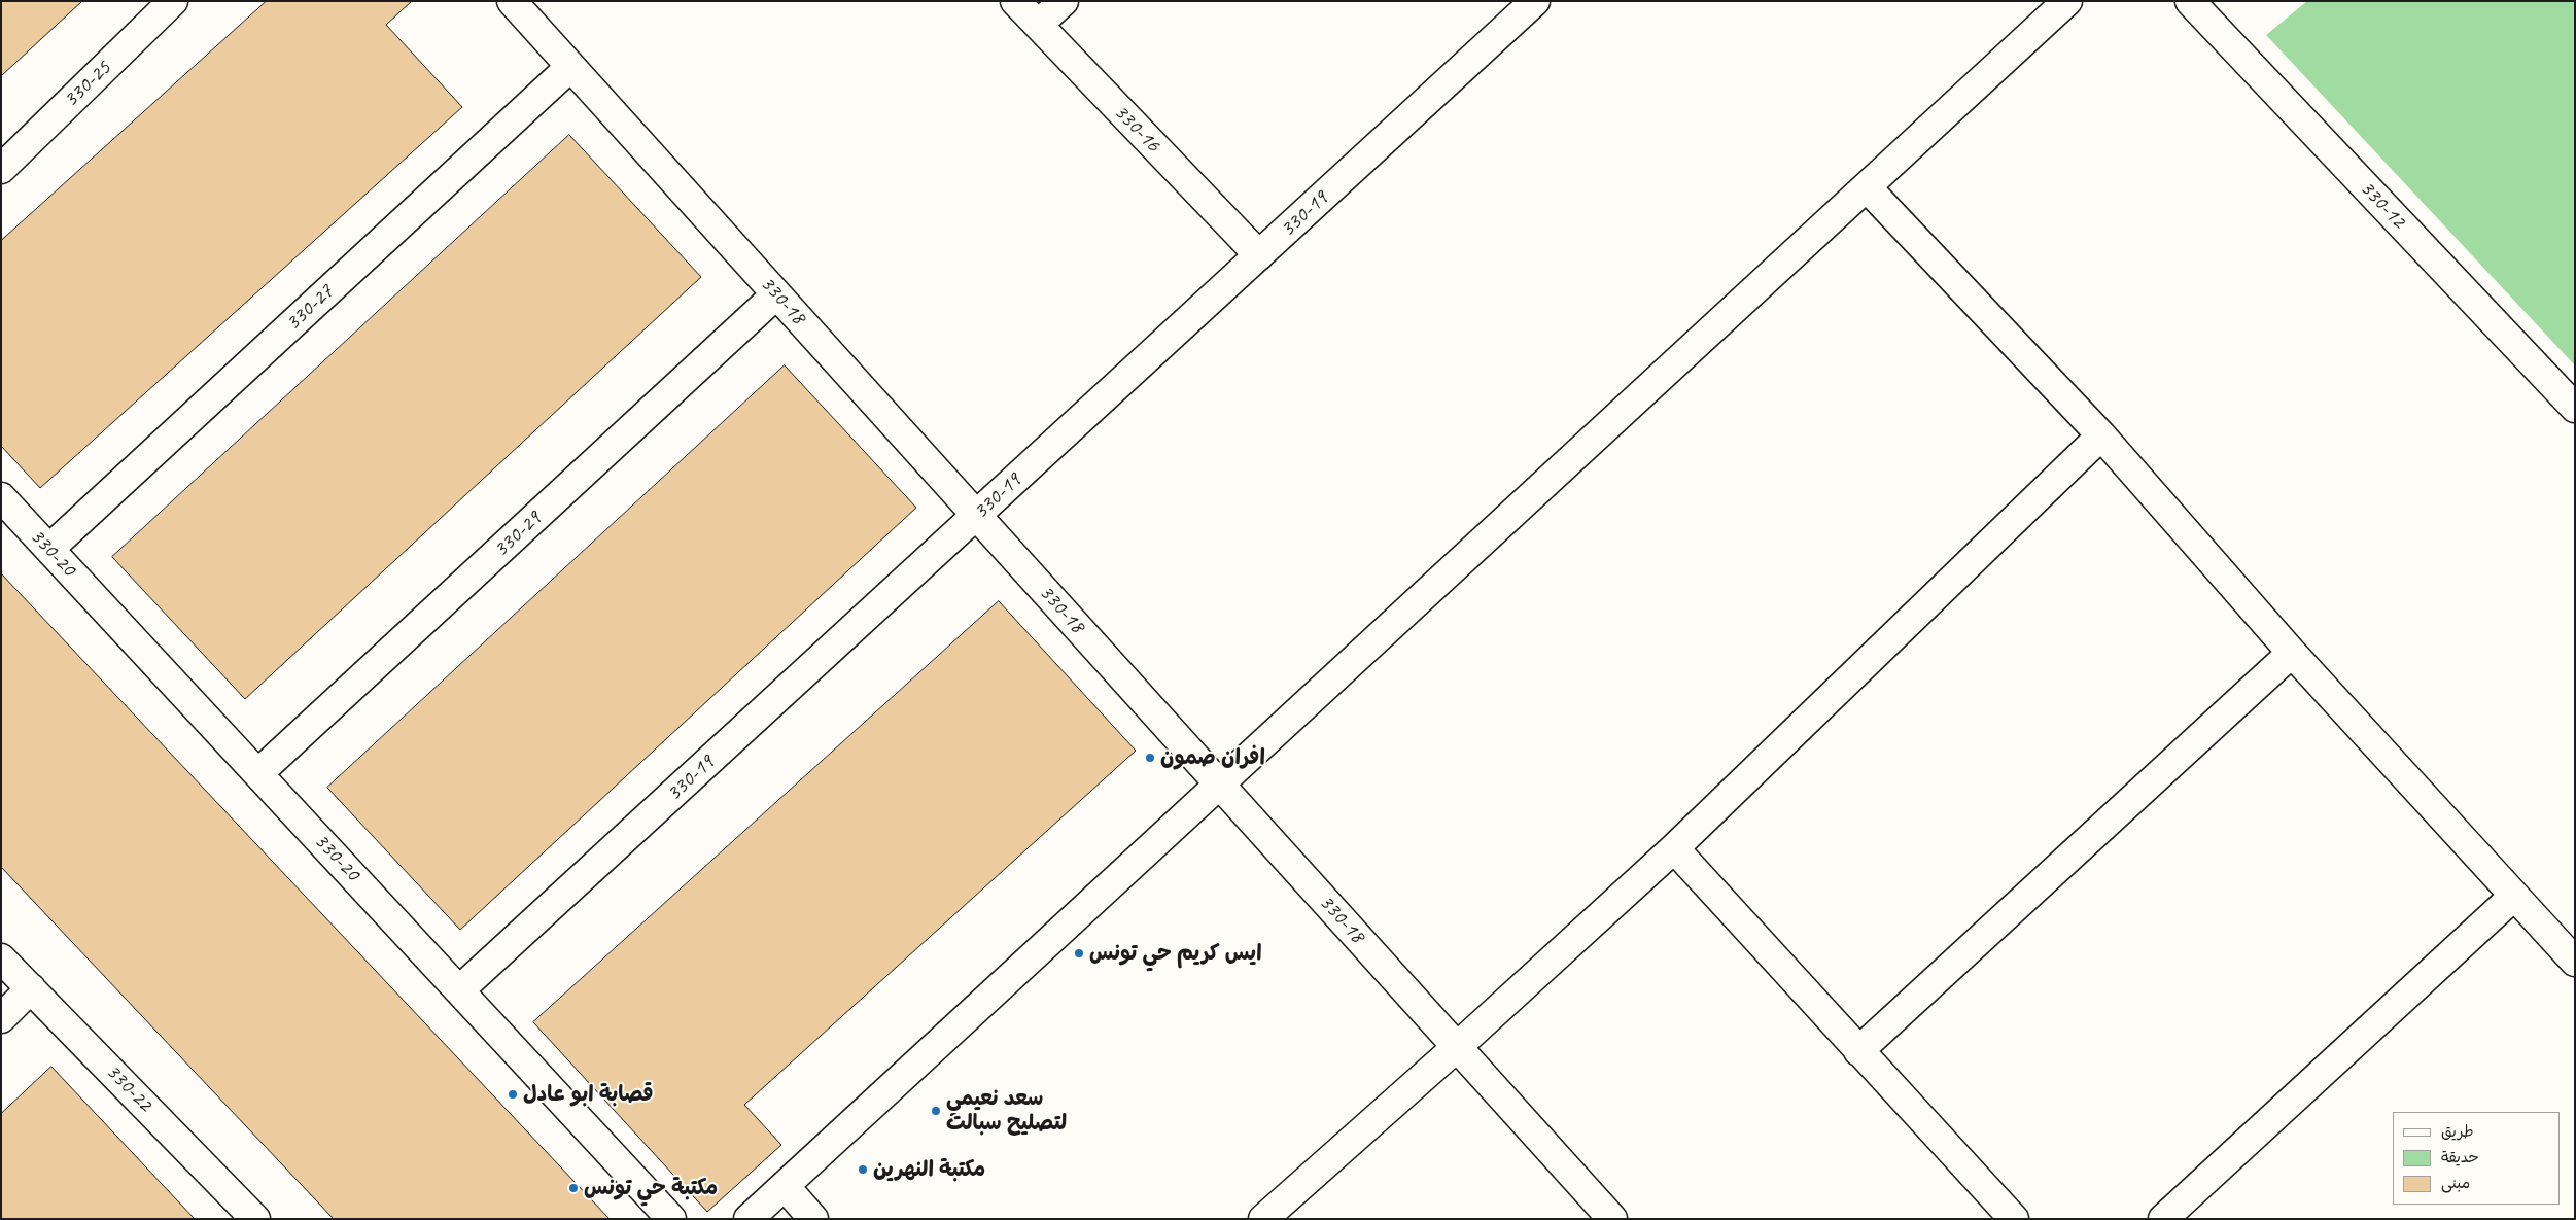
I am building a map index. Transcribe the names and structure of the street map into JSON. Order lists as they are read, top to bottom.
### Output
{
  "streets": {
    "street": [
      "330-25",
      "330-16",
      "330-12",
      "330-19",
      "330-18",
      "330-27",
      "330-29",
      "330-20",
      "330-22"
    ]
  },
  "crossings": [
    ["330-16", "330-19"],
    ["330-19", "330-18"],
    ["330-19", "330-20"],
    ["330-18", "330-27"],
    ["330-18", "330-29"],
    ["330-27", "330-20"],
    ["330-29", "330-20"]
  ],
  "places": [
    "افران صمون",
    "ايس كريم حي تونس",
    "قصابة ابو عادل",
    "سعد نعيمي لتصليح سبالت",
    "مكتبة النهرين",
    "مكتبة حي تونس"
  ],
  "legend": ["طريق", "حديقة", "مبنى"]
}
